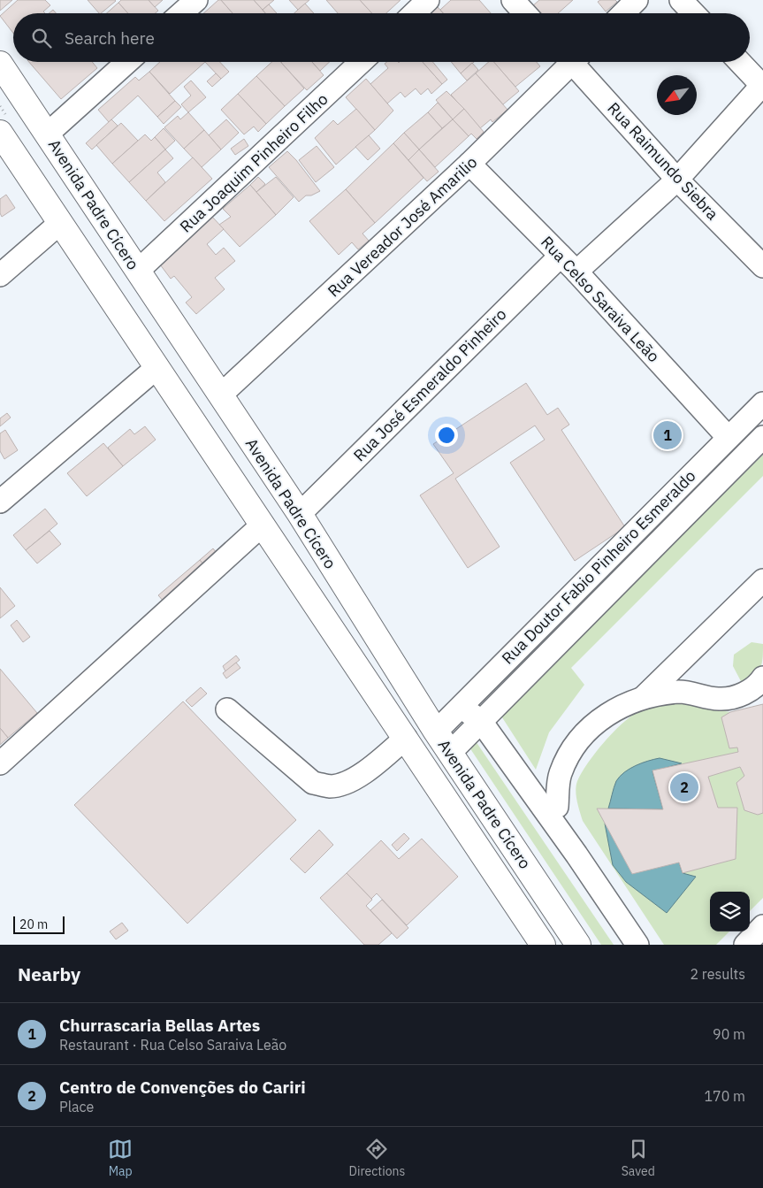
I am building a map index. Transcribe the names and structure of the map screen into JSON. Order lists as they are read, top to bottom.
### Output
{
  "streets": {
    "highway": ["Avenida Padre Cícero"],
    "street": [
      "Rua Raimundo Siebra",
      "Rua Joaquim Pinheiro Filho",
      "Rua Vereador José Amarilio",
      "Rua Celso Saraiva Leão",
      "Rua José Esmeraldo Pinheiro",
      "Rua Doutor Fabio Pinheiro Esmeraldo"
    ]
  },
  "crossings": [
    ["Rua Joaquim Pinheiro Filho", "Avenida Padre Cícero"],
    ["Avenida Padre Cícero", "Rua Vereador José Amarilio"],
    ["Avenida Padre Cícero", "Rua José Esmeraldo Pinheiro"],
    ["Avenida Padre Cícero", "Rua Doutor Fabio Pinheiro Esmeraldo"],
    ["Rua Vereador José Amarilio", "Rua Celso Saraiva Leão"],
    ["Rua Celso Saraiva Leão", "Rua José Esmeraldo Pinheiro"],
    ["Rua Celso Saraiva Leão", "Rua Doutor Fabio Pinheiro Esmeraldo"]
  ],
  "scale_bar": "20 m",
  "north": "bottom left",
  "page": {
    "search": "Search here",
    "pins": ["1", "2"],
    "scale": "20 m",
    "heading": ["Nearby", "2 results"],
    "list": [
      {
        "mark": "1",
        "name": "Churrascaria Bellas Artes",
        "note": "Restaurant · Rua Celso Saraiva Leão",
        "value": "90 m"
      },
      {
        "mark": "2",
        "name": "Centro de Convenções do Cariri",
        "note": "Place",
        "value": "170 m"
      }
    ],
    "nav": ["Map", "Directions", "Saved"]
  }
}
